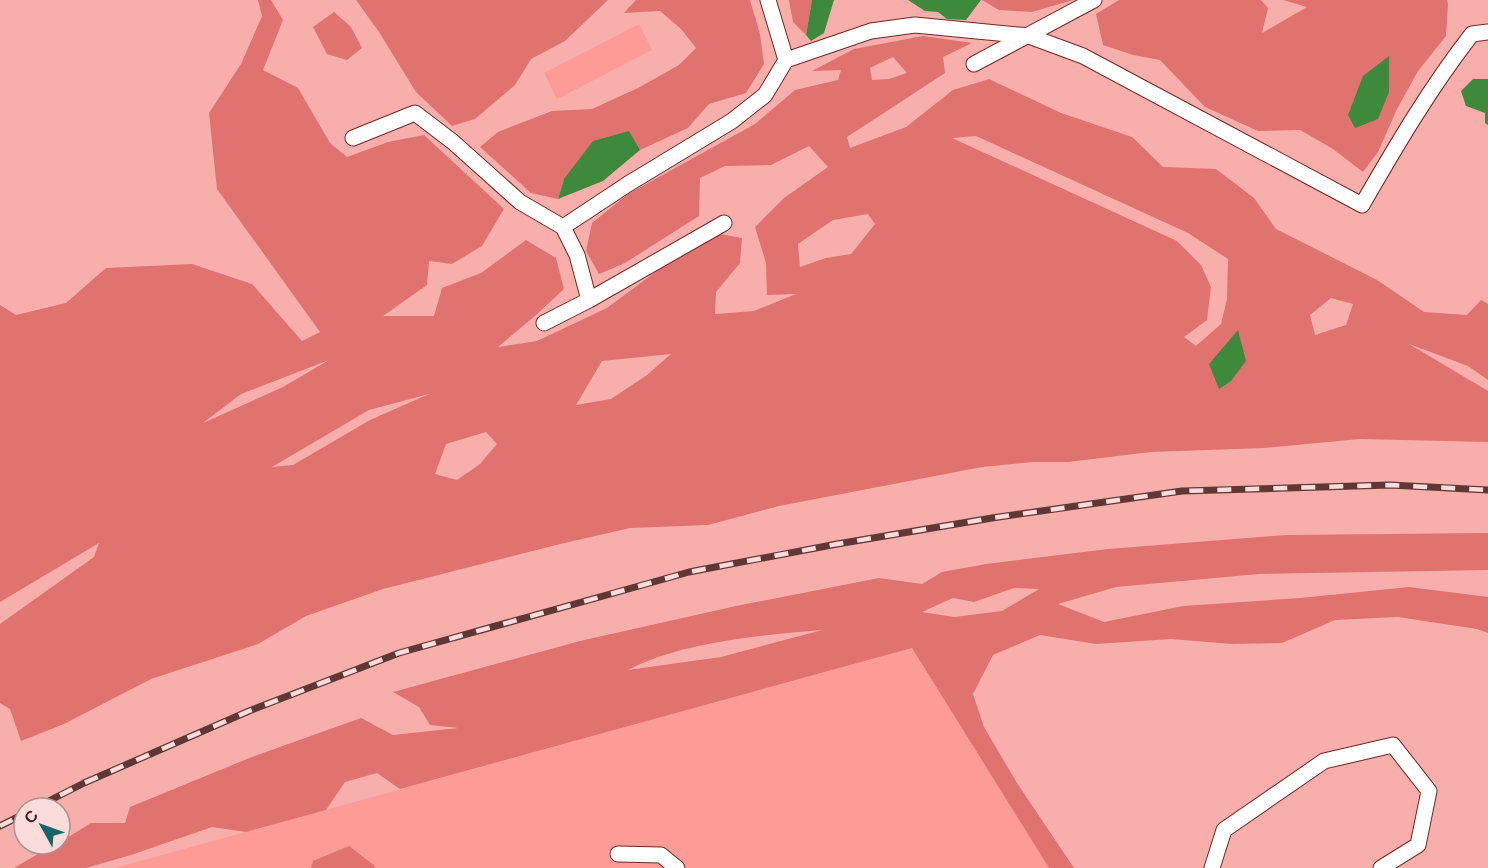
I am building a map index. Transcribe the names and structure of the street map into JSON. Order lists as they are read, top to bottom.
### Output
{
  "north": "top left"
}
